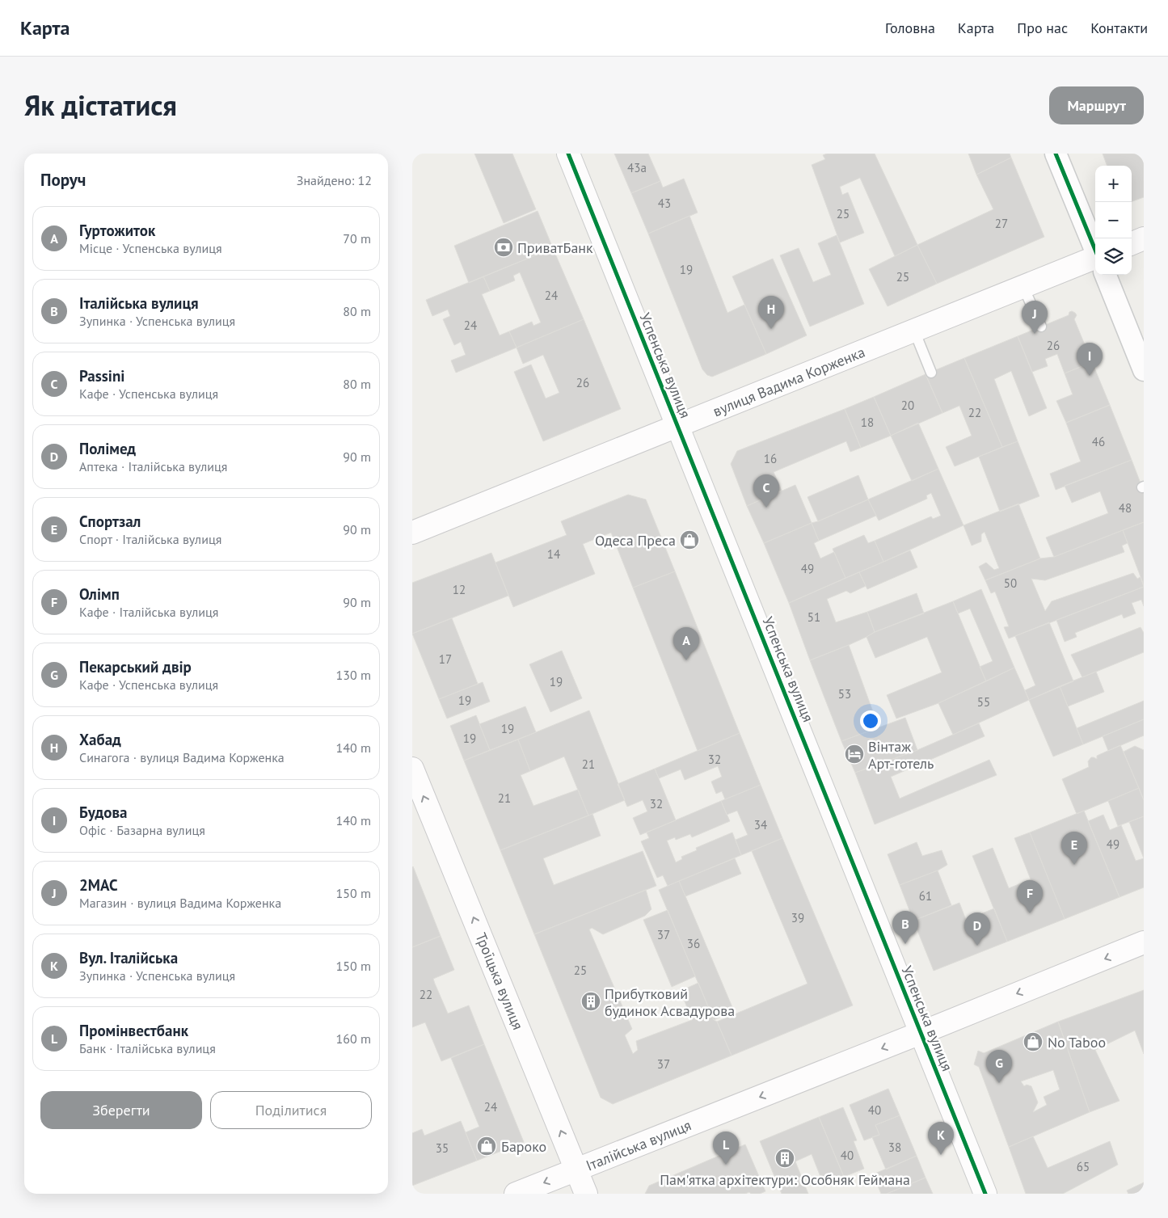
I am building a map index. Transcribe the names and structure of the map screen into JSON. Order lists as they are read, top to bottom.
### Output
{
  "streets": {
    "main road": [
      "Успенська вулиця",
      "вулиця Вадима Корженка",
      "Троїцька вулиця",
      "Італійська вулиця"
    ]
  },
  "crossings": [
    ["Успенська вулиця", "вулиця Вадима Корженка"],
    ["Успенська вулиця", "Італійська вулиця"],
    ["Троїцька вулиця", "Італійська вулиця"]
  ],
  "one_way": ["Троїцька вулиця", "Італійська вулиця"],
  "places": {
    "bank": ["ПриватБанк"],
    "shop": ["Одеса Преса", "No Taboo", "Бароко"],
    "hotel": ["Вінтаж Арт-готель"],
    "building": ["Прибутковий будинок Асвадурова", "Пам'ятка архітектури: Особняк Геймана"]
  },
  "house_numbers": [
    "43а",
    "43",
    "25",
    "27",
    "19",
    "25",
    "24",
    "24",
    "26",
    "26",
    "20",
    "22",
    "18",
    "46",
    "16",
    "48",
    "14",
    "49",
    "50",
    "12",
    "51",
    "17",
    "19",
    "53",
    "19",
    "55",
    "19",
    "19",
    "32",
    "21",
    "21",
    "32",
    "34",
    "49",
    "61",
    "39",
    "37",
    "36",
    "25",
    "22",
    "37",
    "24",
    "40",
    "38",
    "35",
    "40",
    "65"
  ],
  "page": {
    "header": "Карта",
    "nav": [
      "Головна",
      "Карта",
      "Про нас",
      "Контакти"
    ],
    "title": "Як дістатися",
    "buttons": [
      "Маршрут",
      ["Зберегти", "Поділитися"]
    ],
    "heading": ["Поруч", "Знайдено: 12"],
    "map_buttons": ["+", "−"],
    "list": [
      {
        "mark": "A",
        "name": "Гуртожиток",
        "note": "Місце · Успенська вулиця",
        "value": "70 m"
      },
      {
        "mark": "B",
        "name": "Італійська вулиця",
        "note": "Зупинка · Успенська вулиця",
        "value": "80 m"
      },
      {
        "mark": "C",
        "name": "Passini",
        "note": "Кафе · Успенська вулиця",
        "value": "80 m"
      },
      {
        "mark": "D",
        "name": "Полімед",
        "note": "Аптека · Італійська вулиця",
        "value": "90 m"
      },
      {
        "mark": "E",
        "name": "Спортзал",
        "note": "Спорт · Італійська вулиця",
        "value": "90 m"
      },
      {
        "mark": "F",
        "name": "Олімп",
        "note": "Кафе · Італійська вулиця",
        "value": "90 m"
      },
      {
        "mark": "G",
        "name": "Пекарський двір",
        "note": "Кафе · Успенська вулиця",
        "value": "130 m"
      },
      {
        "mark": "H",
        "name": "Хабад",
        "note": "Синагога · вулиця Вадима Корженка",
        "value": "140 m"
      },
      {
        "mark": "I",
        "name": "Будова",
        "note": "Офіс · Базарна вулиця",
        "value": "140 m"
      },
      {
        "mark": "J",
        "name": "2MAC",
        "note": "Магазин · вулиця Вадима Корженка",
        "value": "150 m"
      },
      {
        "mark": "K",
        "name": "Вул. Італійська",
        "note": "Зупинка · Успенська вулиця",
        "value": "150 m"
      },
      {
        "mark": "L",
        "name": "Промінвестбанк",
        "note": "Банк · Італійська вулиця",
        "value": "160 m"
      }
    ],
    "pins": [
      "H",
      "J",
      "I",
      "C",
      "A",
      "E",
      "F",
      "B",
      "D",
      "G",
      "K",
      "L"
    ]
  }
}
